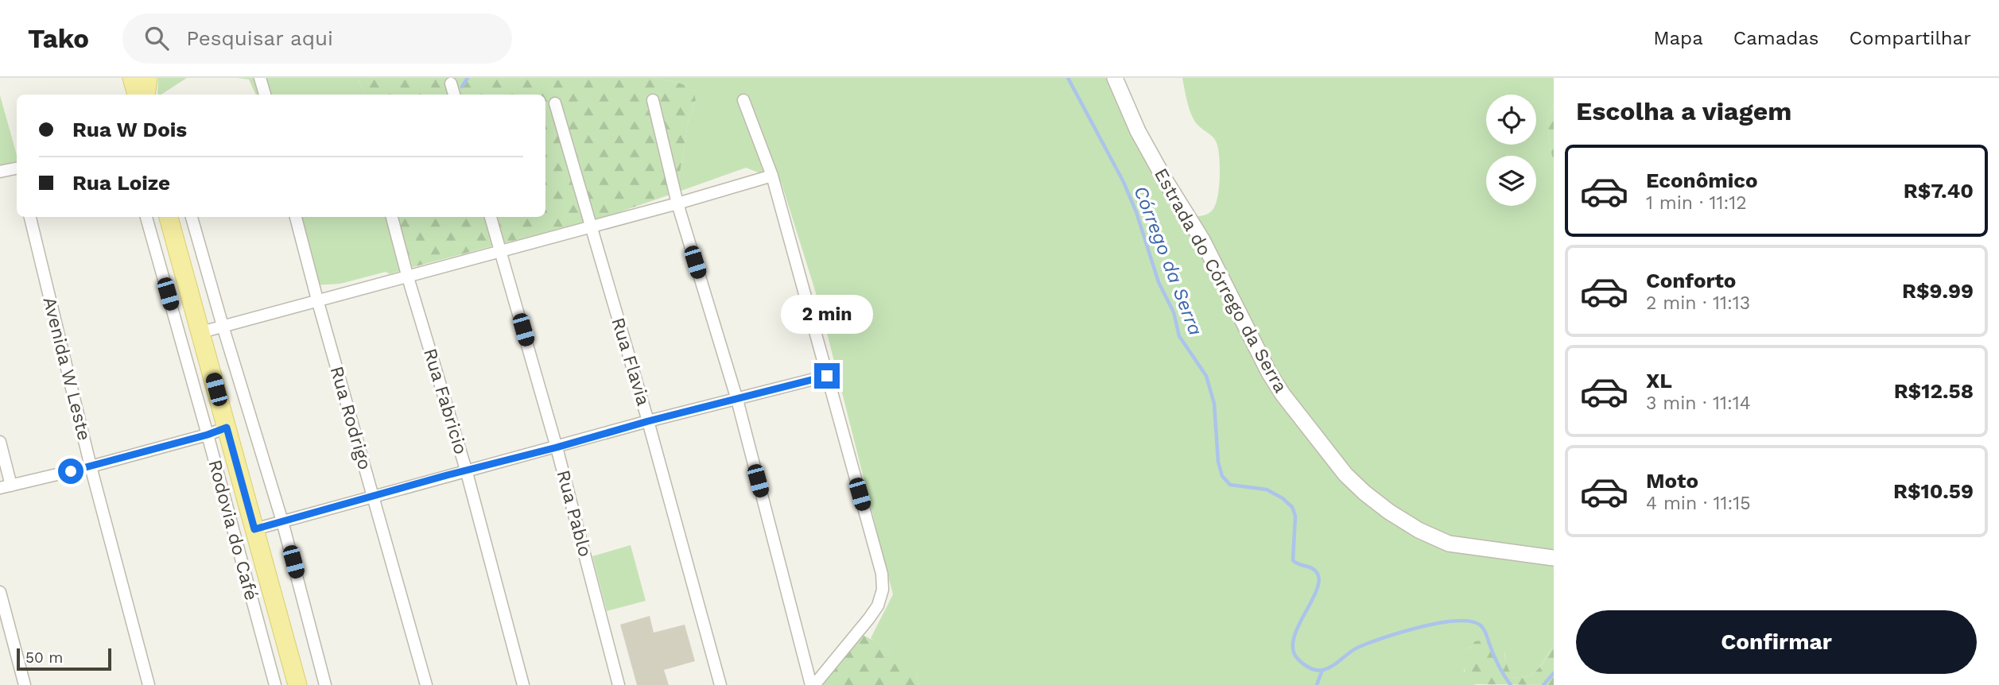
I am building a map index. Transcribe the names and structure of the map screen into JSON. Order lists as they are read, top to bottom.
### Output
{
  "streets": {
    "street": [
      "Estrada do Córrego da Serra",
      "Rua Flavia",
      "Avenida W Leste",
      "Rua Fabricio",
      "Rua Rodrigo",
      "Rua Pablo",
      "Rodovia do Café"
    ]
  },
  "water": ["Córrego da Serra"],
  "scale_bar": "50 m",
  "page": {
    "header": "Tako",
    "search": "Pesquisar aqui",
    "nav": ["Mapa", "Camadas", "Compartilhar"],
    "heading": "Escolha a viagem",
    "banner": ["Rua W Dois", "Rua Loize"],
    "list": [
      {
        "name": "Econômico",
        "note": "1 min · 11:12",
        "value": "R$7.40"
      },
      {
        "name": "Conforto",
        "note": "2 min · 11:13",
        "value": "R$9.99"
      },
      {
        "name": "XL",
        "note": "3 min · 11:14",
        "value": "R$12.58"
      },
      {
        "name": "Moto",
        "note": "4 min · 11:15",
        "value": "R$10.59"
      }
    ],
    "bubble": "2 min",
    "buttons": "Confirmar",
    "scale": "50 m"
  }
}
